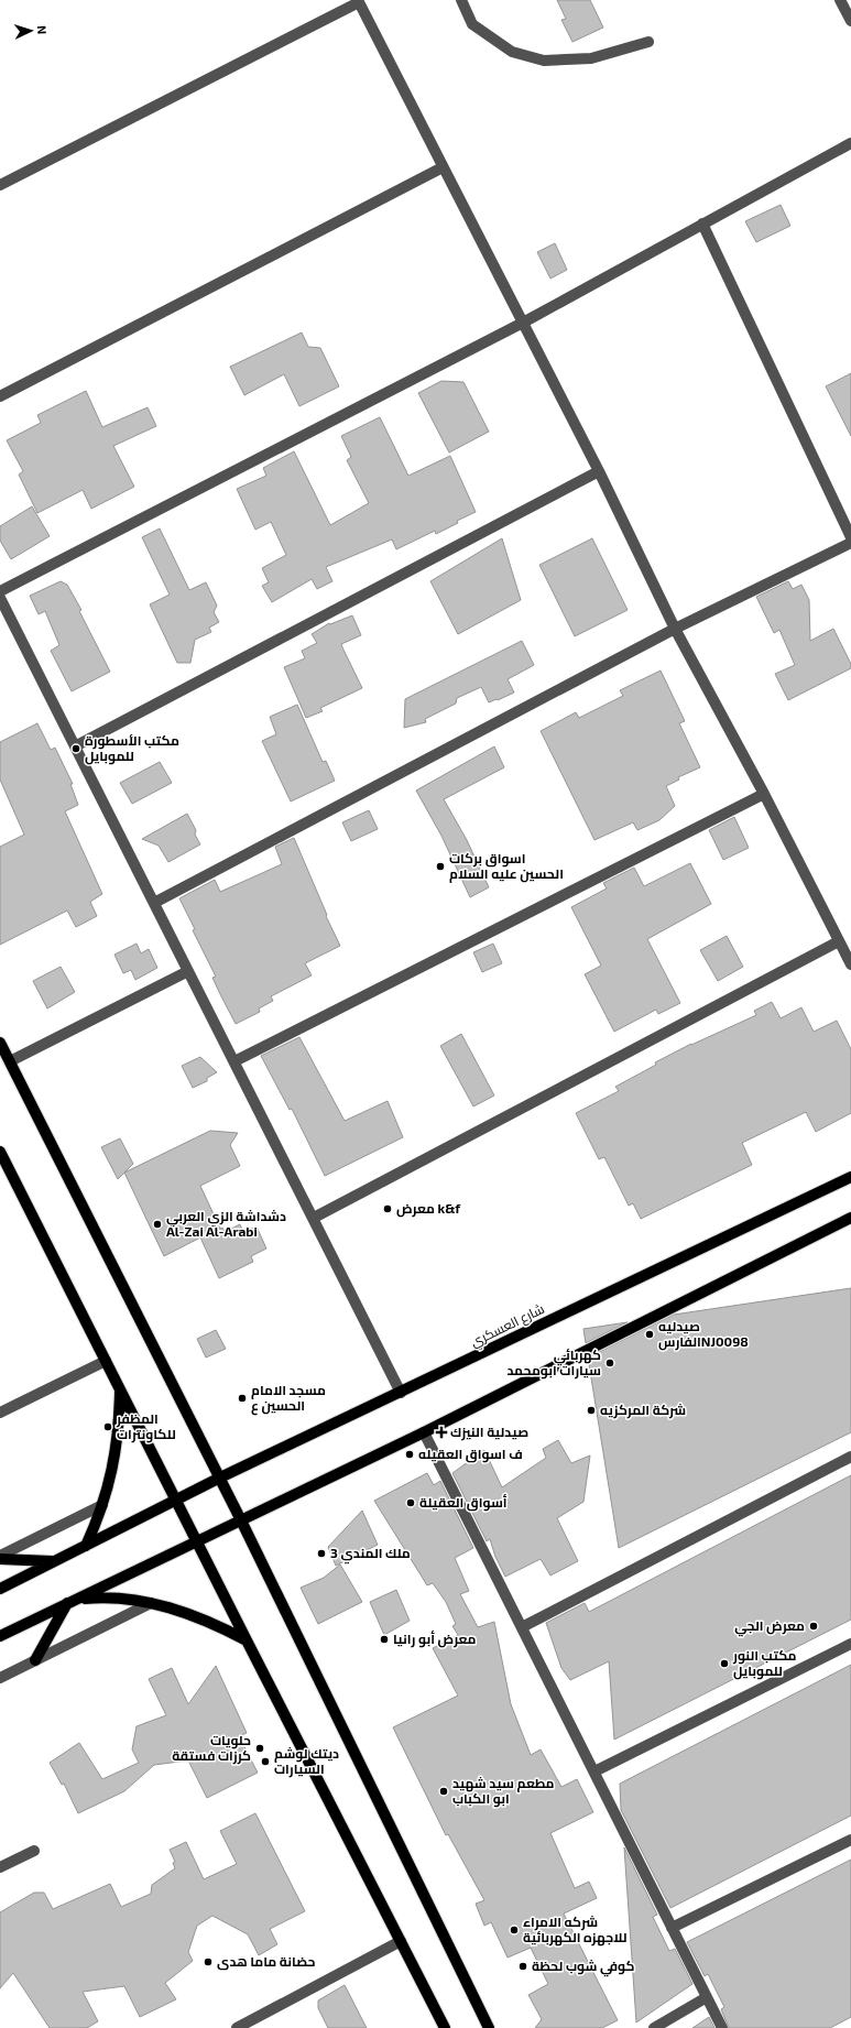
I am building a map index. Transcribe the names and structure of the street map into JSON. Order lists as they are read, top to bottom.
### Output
{
  "streets": {
    "main road": ["شارع العسكري"]
  },
  "places": {
    "other": [
      "مكتب الأسطورة للموبايل",
      "اسواق بركات الحسين عليه السلام",
      "معرض k&f",
      "دشداشة الزي العربي Al-Zai Al-Arabi",
      "صيدليه الفارسNJ0098",
      "كهربائي سيارات ابومحمد",
      "مسجد الامام الحسين ع",
      "شركة المركزيه",
      "المظفر للكاونترات",
      "ف اسواق العقيله",
      "أسواق العقيلة",
      "ملك المندي 3",
      "معرض الجي",
      "معرض أبو رانيا",
      "مكتب النور للموبايل",
      "حلويات كرزات فستقة",
      "ديتك لوشم السيارات",
      "مطعم سيد شهيد ابو الكباب",
      "شركه الامراء للاجهزه الكهربائية",
      "حضانة ماما هدى",
      "كوفي شوب لحظة"
    ],
    "health": ["صيدلية النيزك"]
  },
  "north": "right"
}
